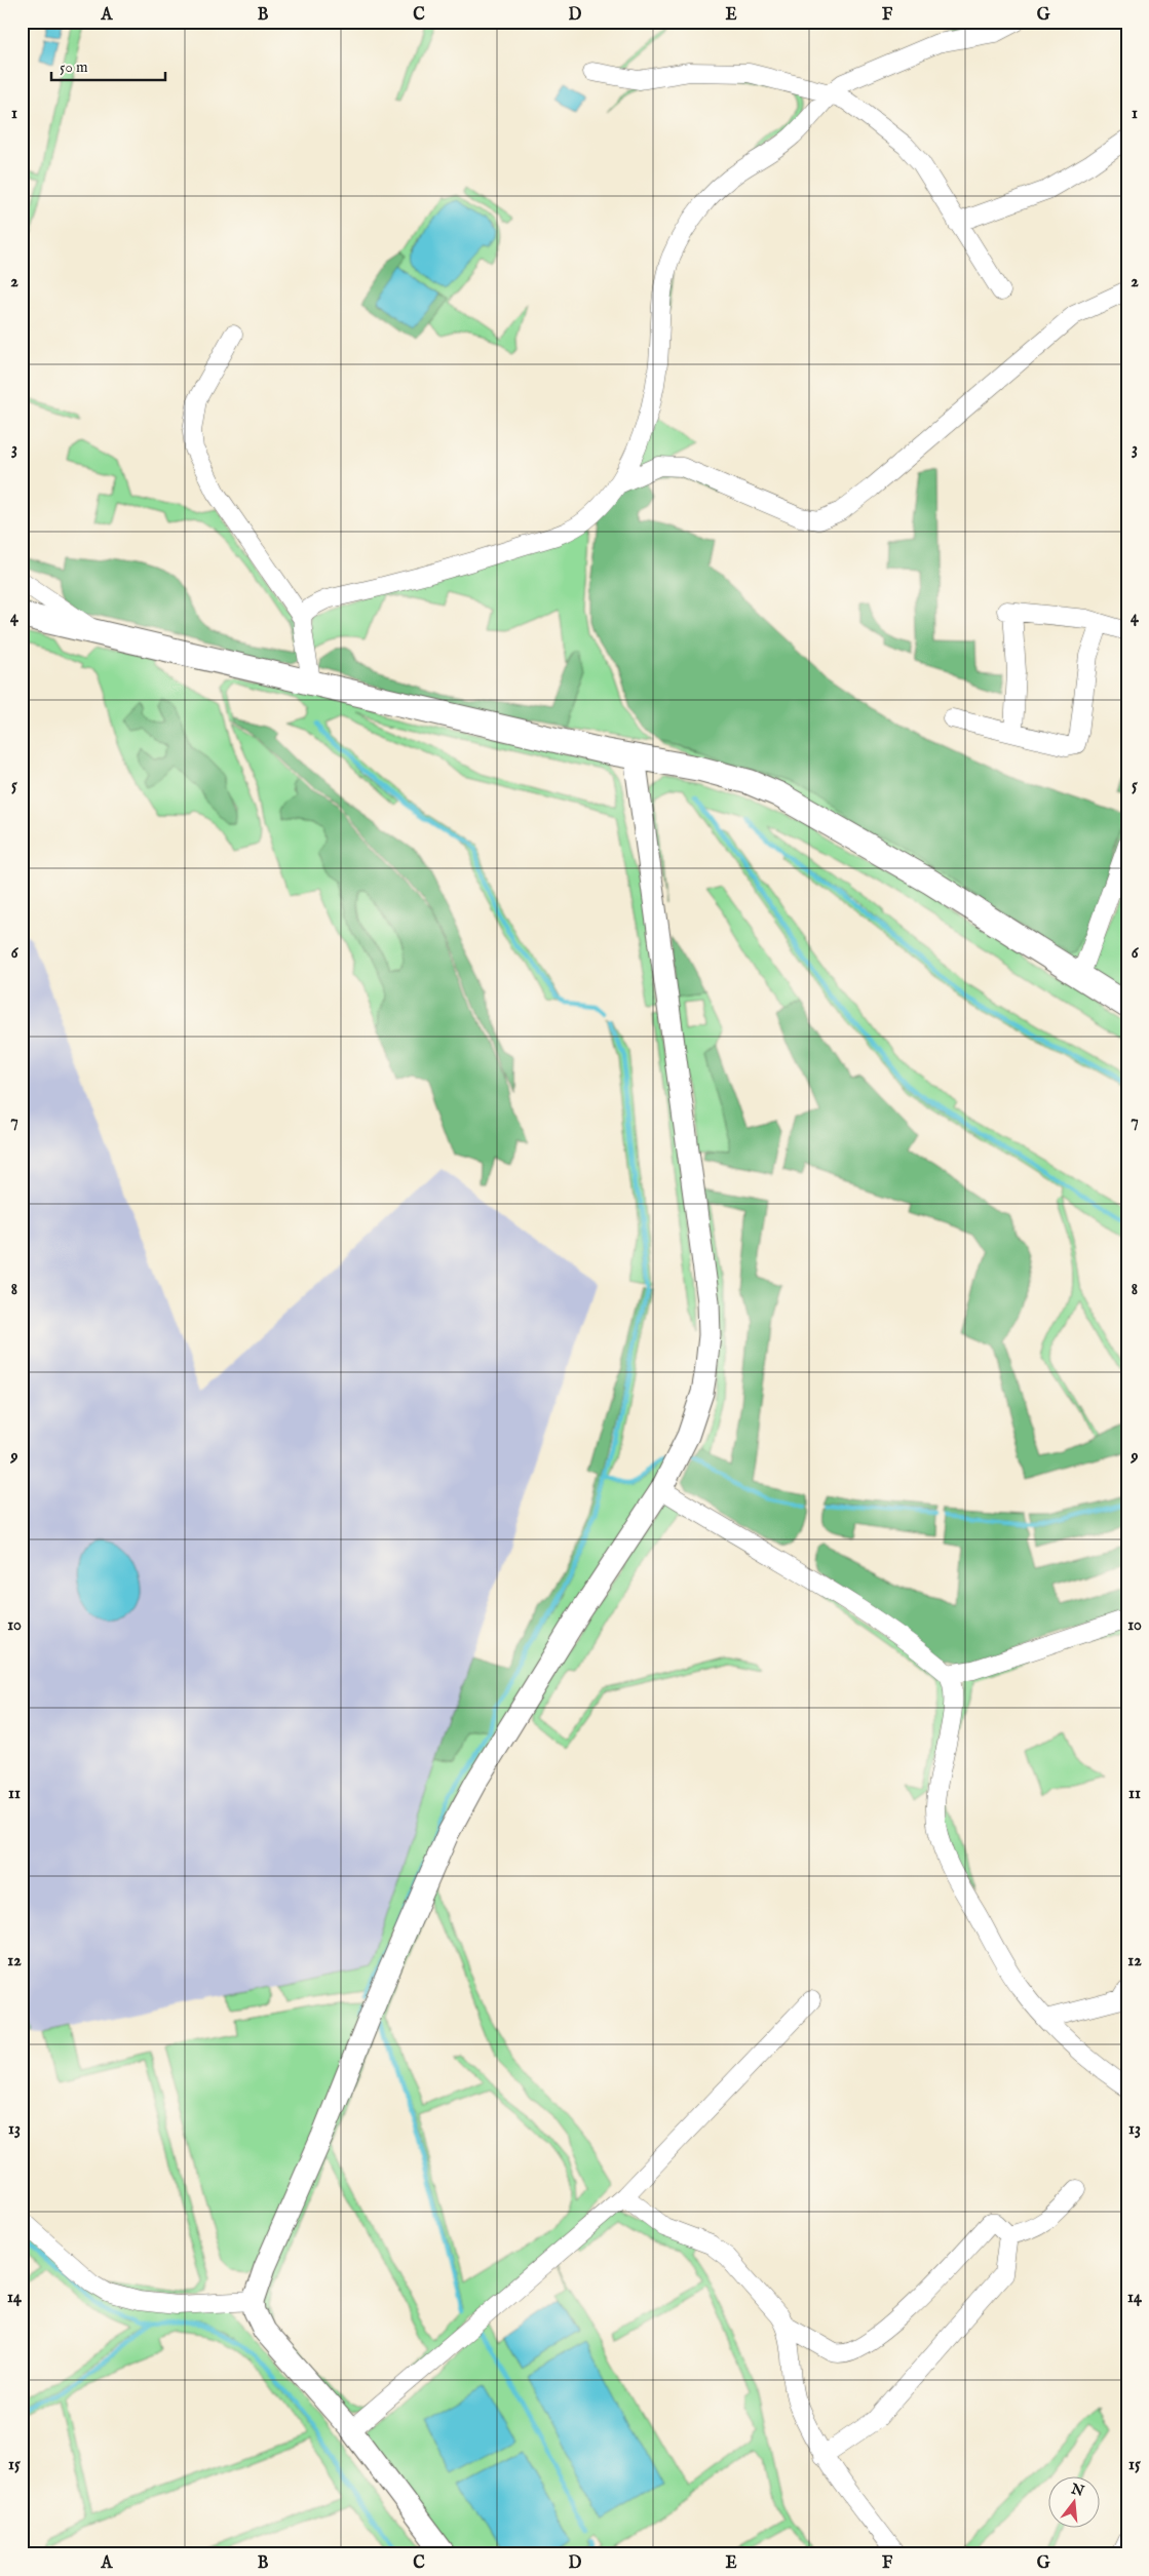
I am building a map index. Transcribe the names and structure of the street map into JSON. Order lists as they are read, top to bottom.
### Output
{
  "scale_bar": "50 m",
  "north": "top",
  "grid": {
    "columns": [
      "A",
      "B",
      "C",
      "D",
      "E",
      "F",
      "G"
    ],
    "rows": [
      "1",
      "2",
      "3",
      "4",
      "5",
      "6",
      "7",
      "8",
      "9",
      "10",
      "11",
      "12",
      "13",
      "14",
      "15"
    ]
  }
}
